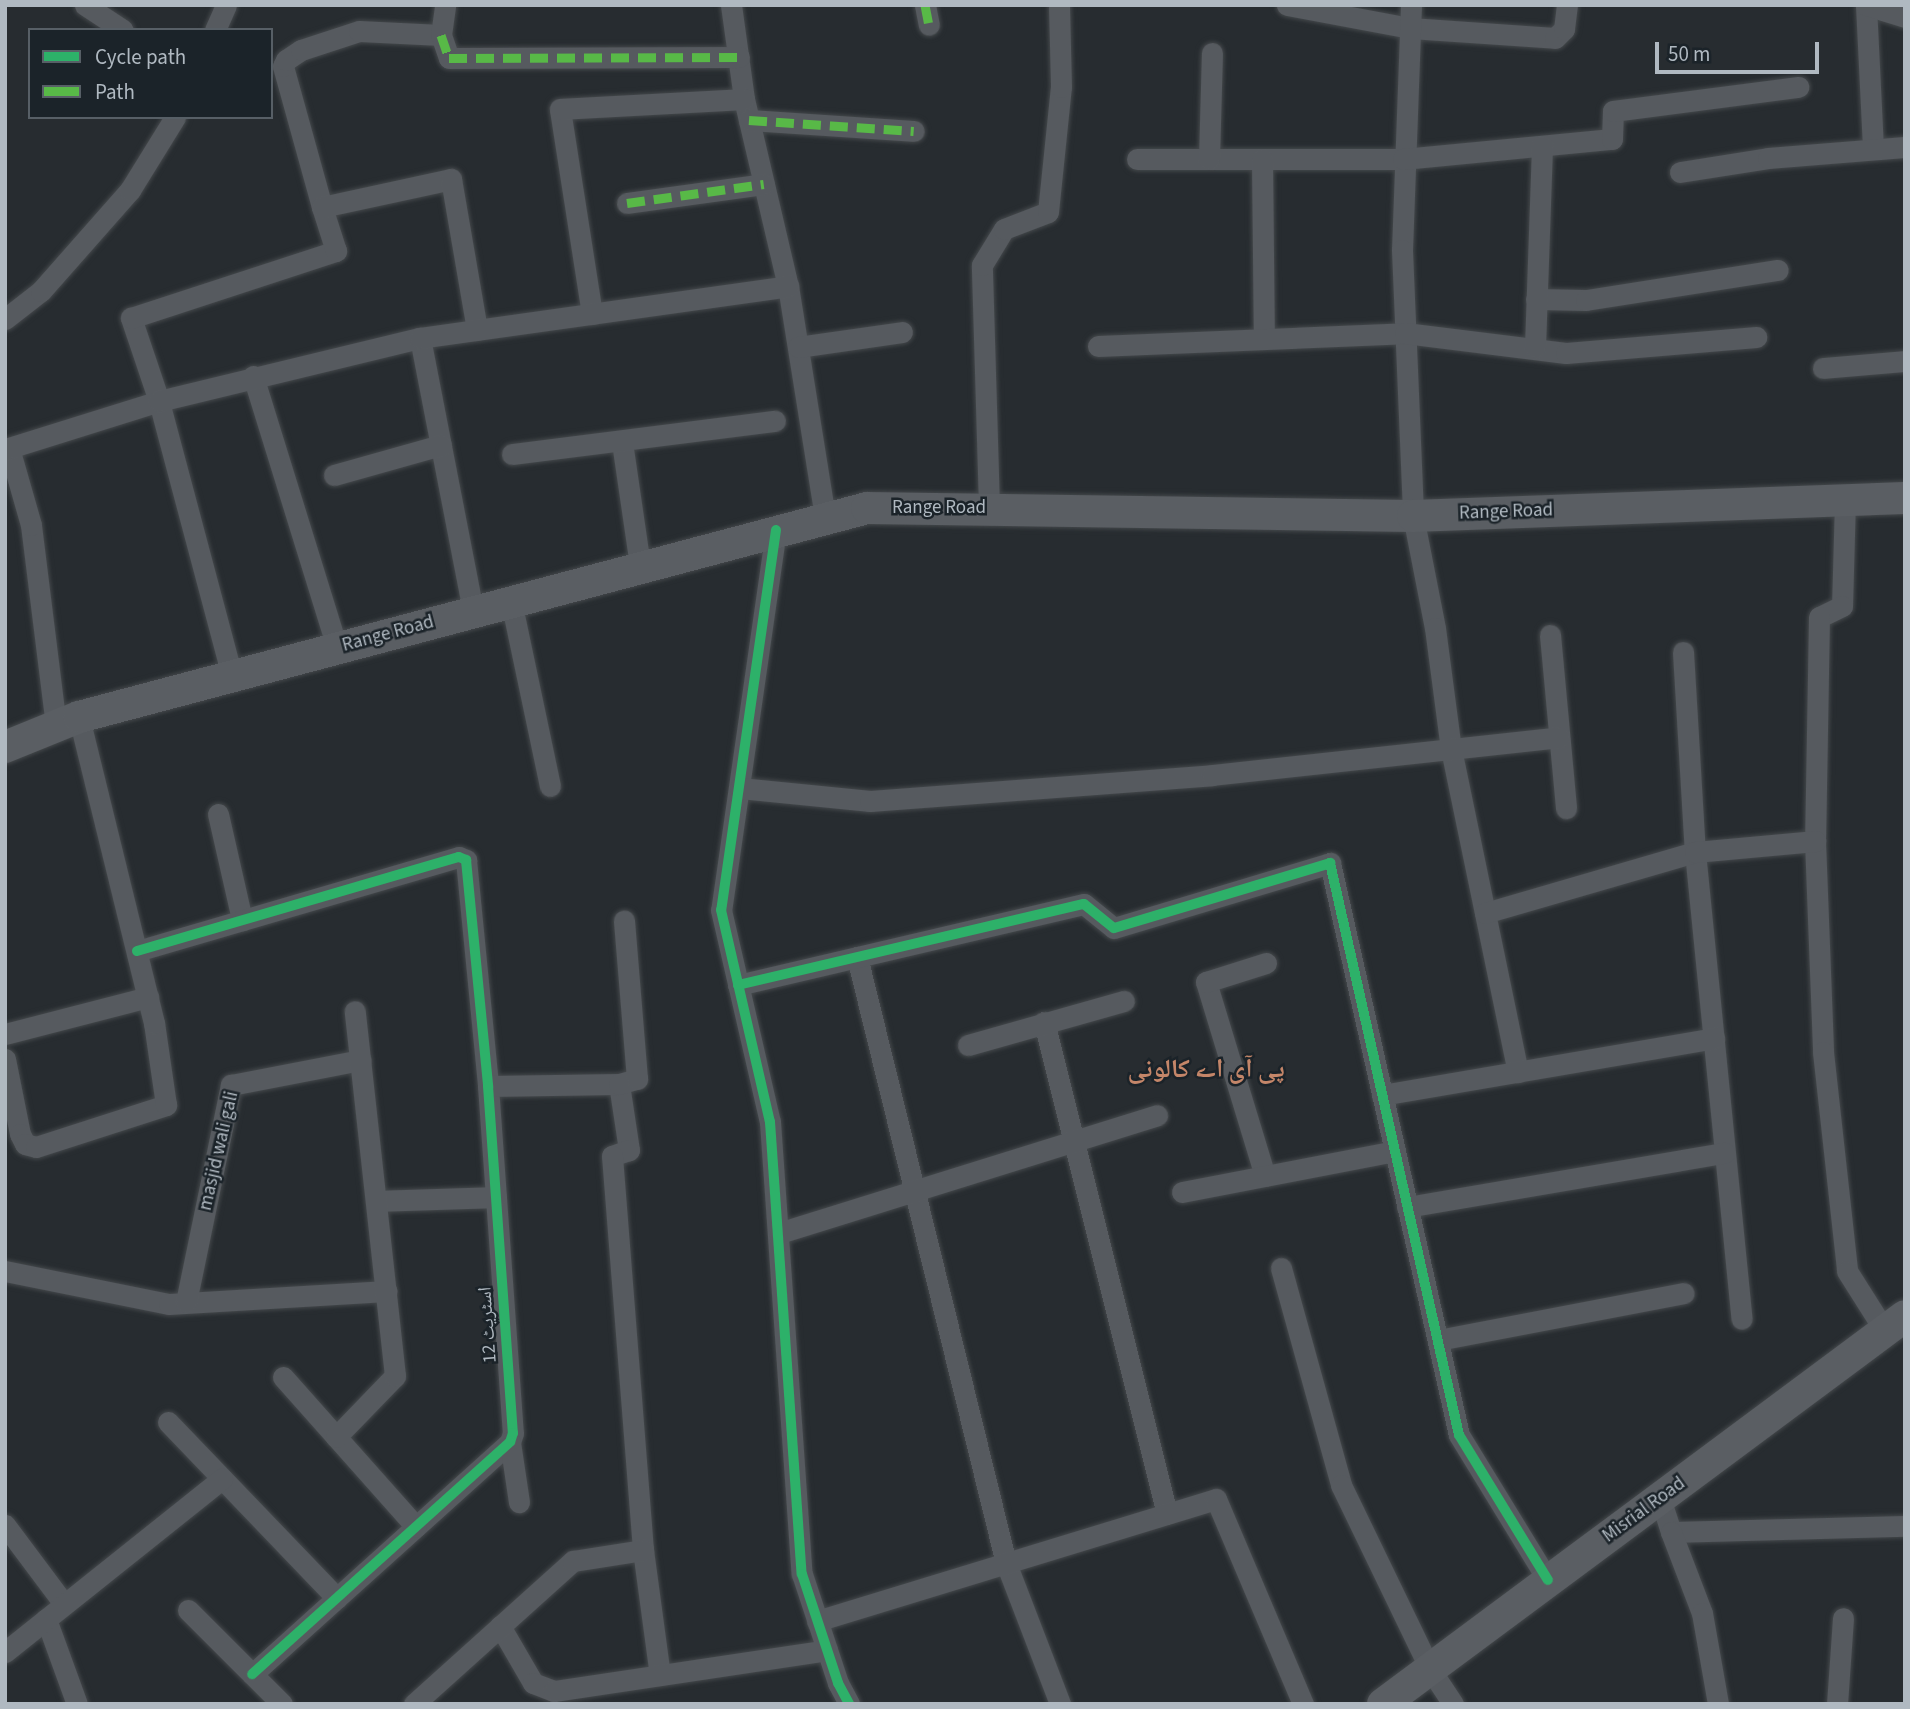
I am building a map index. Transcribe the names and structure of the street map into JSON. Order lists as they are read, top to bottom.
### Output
{
  "streets": {
    "main road": ["Range Road", "Misrial Road"],
    "street": ["masjid wali gali", "اسٹریٹ 12"]
  },
  "districts": ["پی آی اے کالونی"],
  "legend": ["Cycle path", "Path"],
  "scale_bar": "50 m"
}
